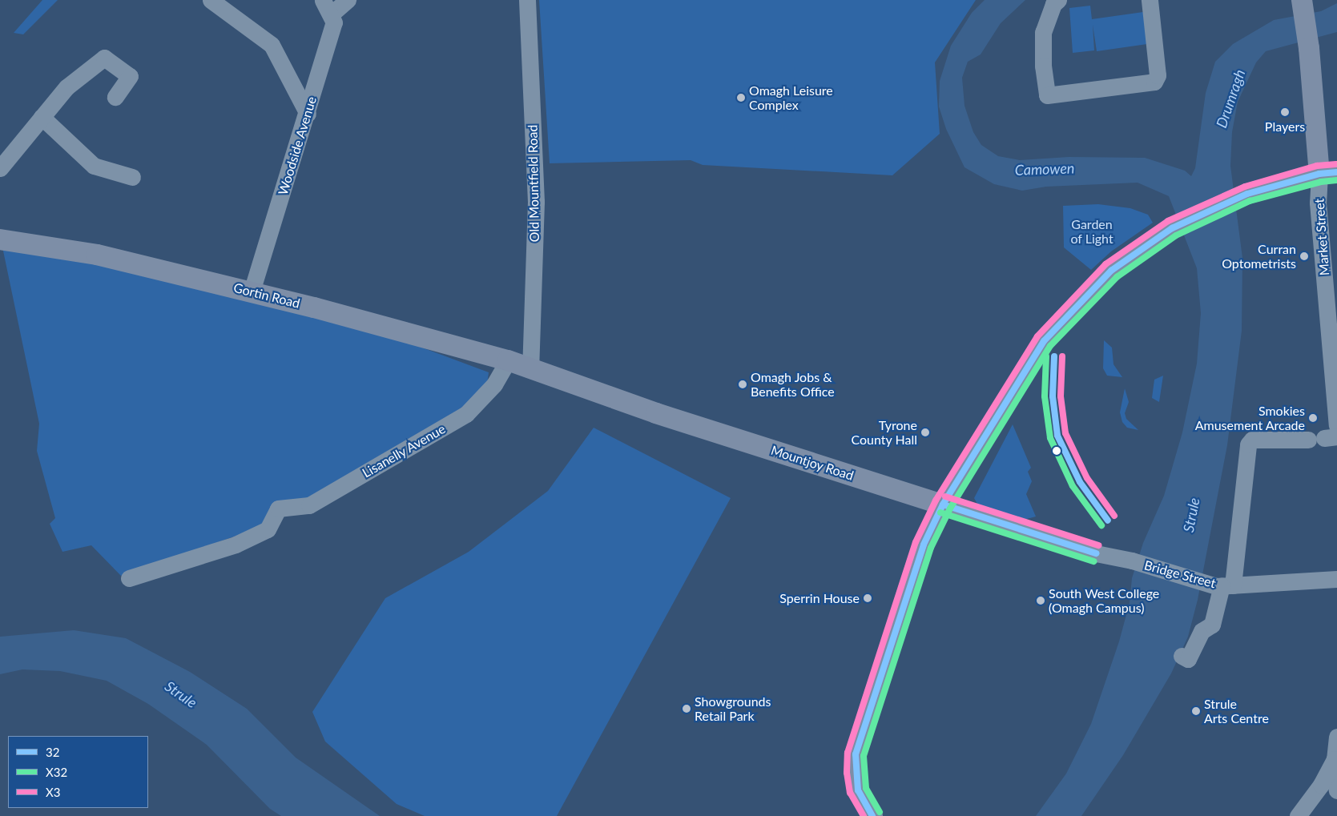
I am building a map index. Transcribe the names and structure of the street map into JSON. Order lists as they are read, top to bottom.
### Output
{
  "streets": {
    "main road": ["Market Street", "Gortin Road", "Mountjoy Road"],
    "street": [
      "Woodside Avenue",
      "Old Mountfield Road",
      "Lisanelly Avenue",
      "Bridge Street"
    ]
  },
  "crossings": [
    ["Woodside Avenue", "Gortin Road"],
    ["Old Mountfield Road", "Gortin Road"],
    ["Old Mountfield Road", "Mountjoy Road"],
    ["Gortin Road", "Lisanelly Avenue"],
    ["Gortin Road", "Mountjoy Road"],
    ["Mountjoy Road", "Bridge Street"]
  ],
  "water": ["Drumragh", "Camowen", "Strule"],
  "parks": ["Garden of Light"],
  "places": [
    "Omagh Leisure Complex",
    "Players",
    "Curran Optometrists",
    "Omagh Jobs & Benefits Office",
    "Smokies Amusement Arcade",
    "Tyrone County Hall",
    "Sperrin House",
    "South West College (Omagh Campus)",
    "Showgrounds Retail Park",
    "Strule Arts Centre"
  ],
  "lines": ["transit line X3", "transit line 32", "transit line X32"],
  "legend": ["32", "X32", "X3"]
}
